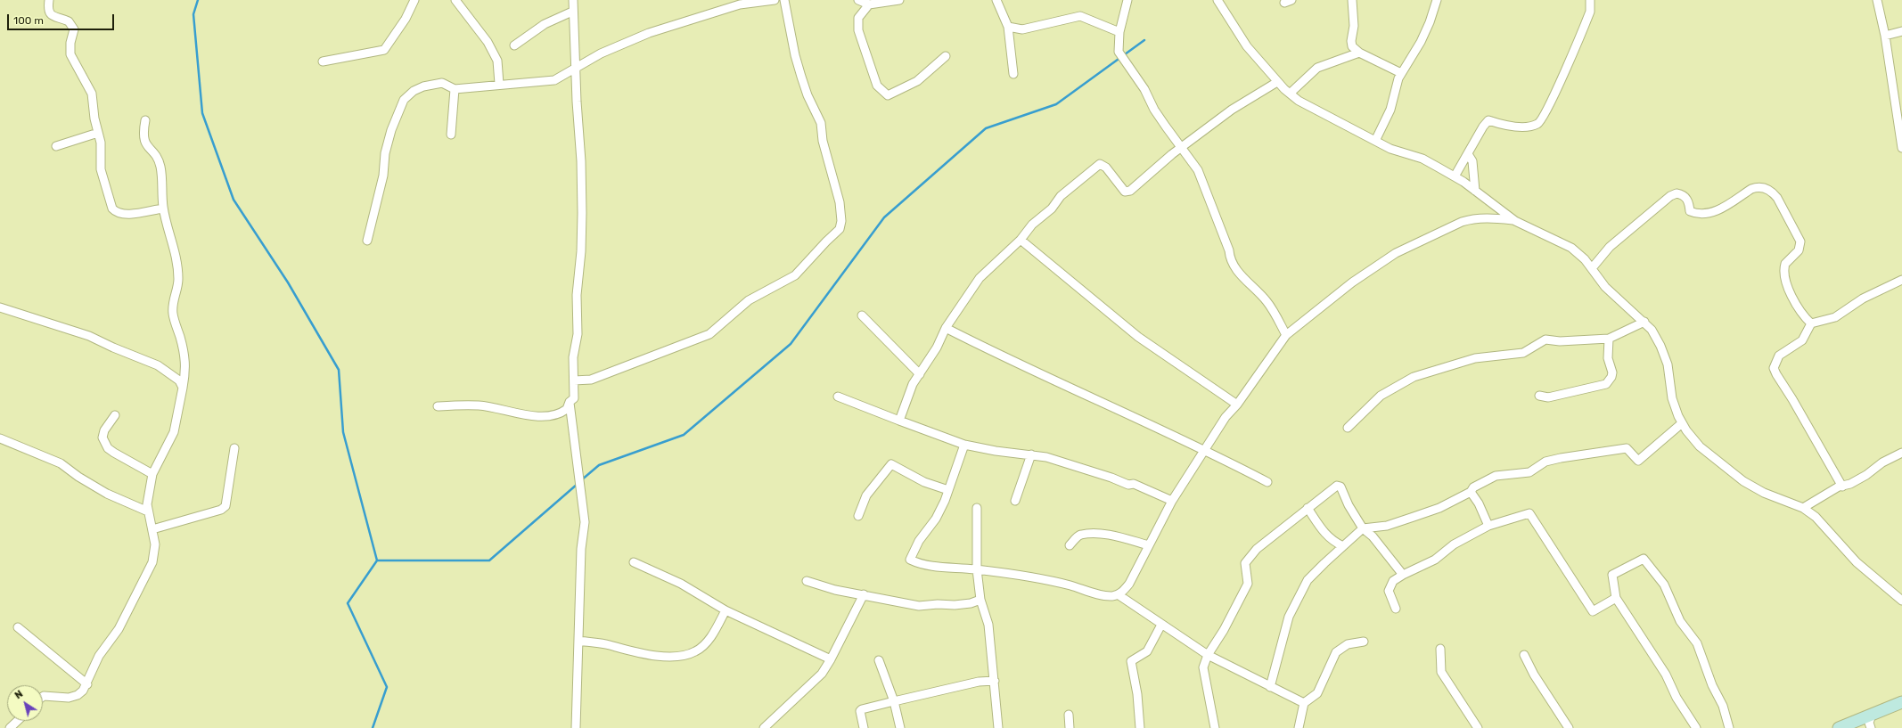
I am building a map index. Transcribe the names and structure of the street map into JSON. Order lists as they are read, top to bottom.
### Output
{
  "scale_bar": "100 m",
  "north": "top left"
}
